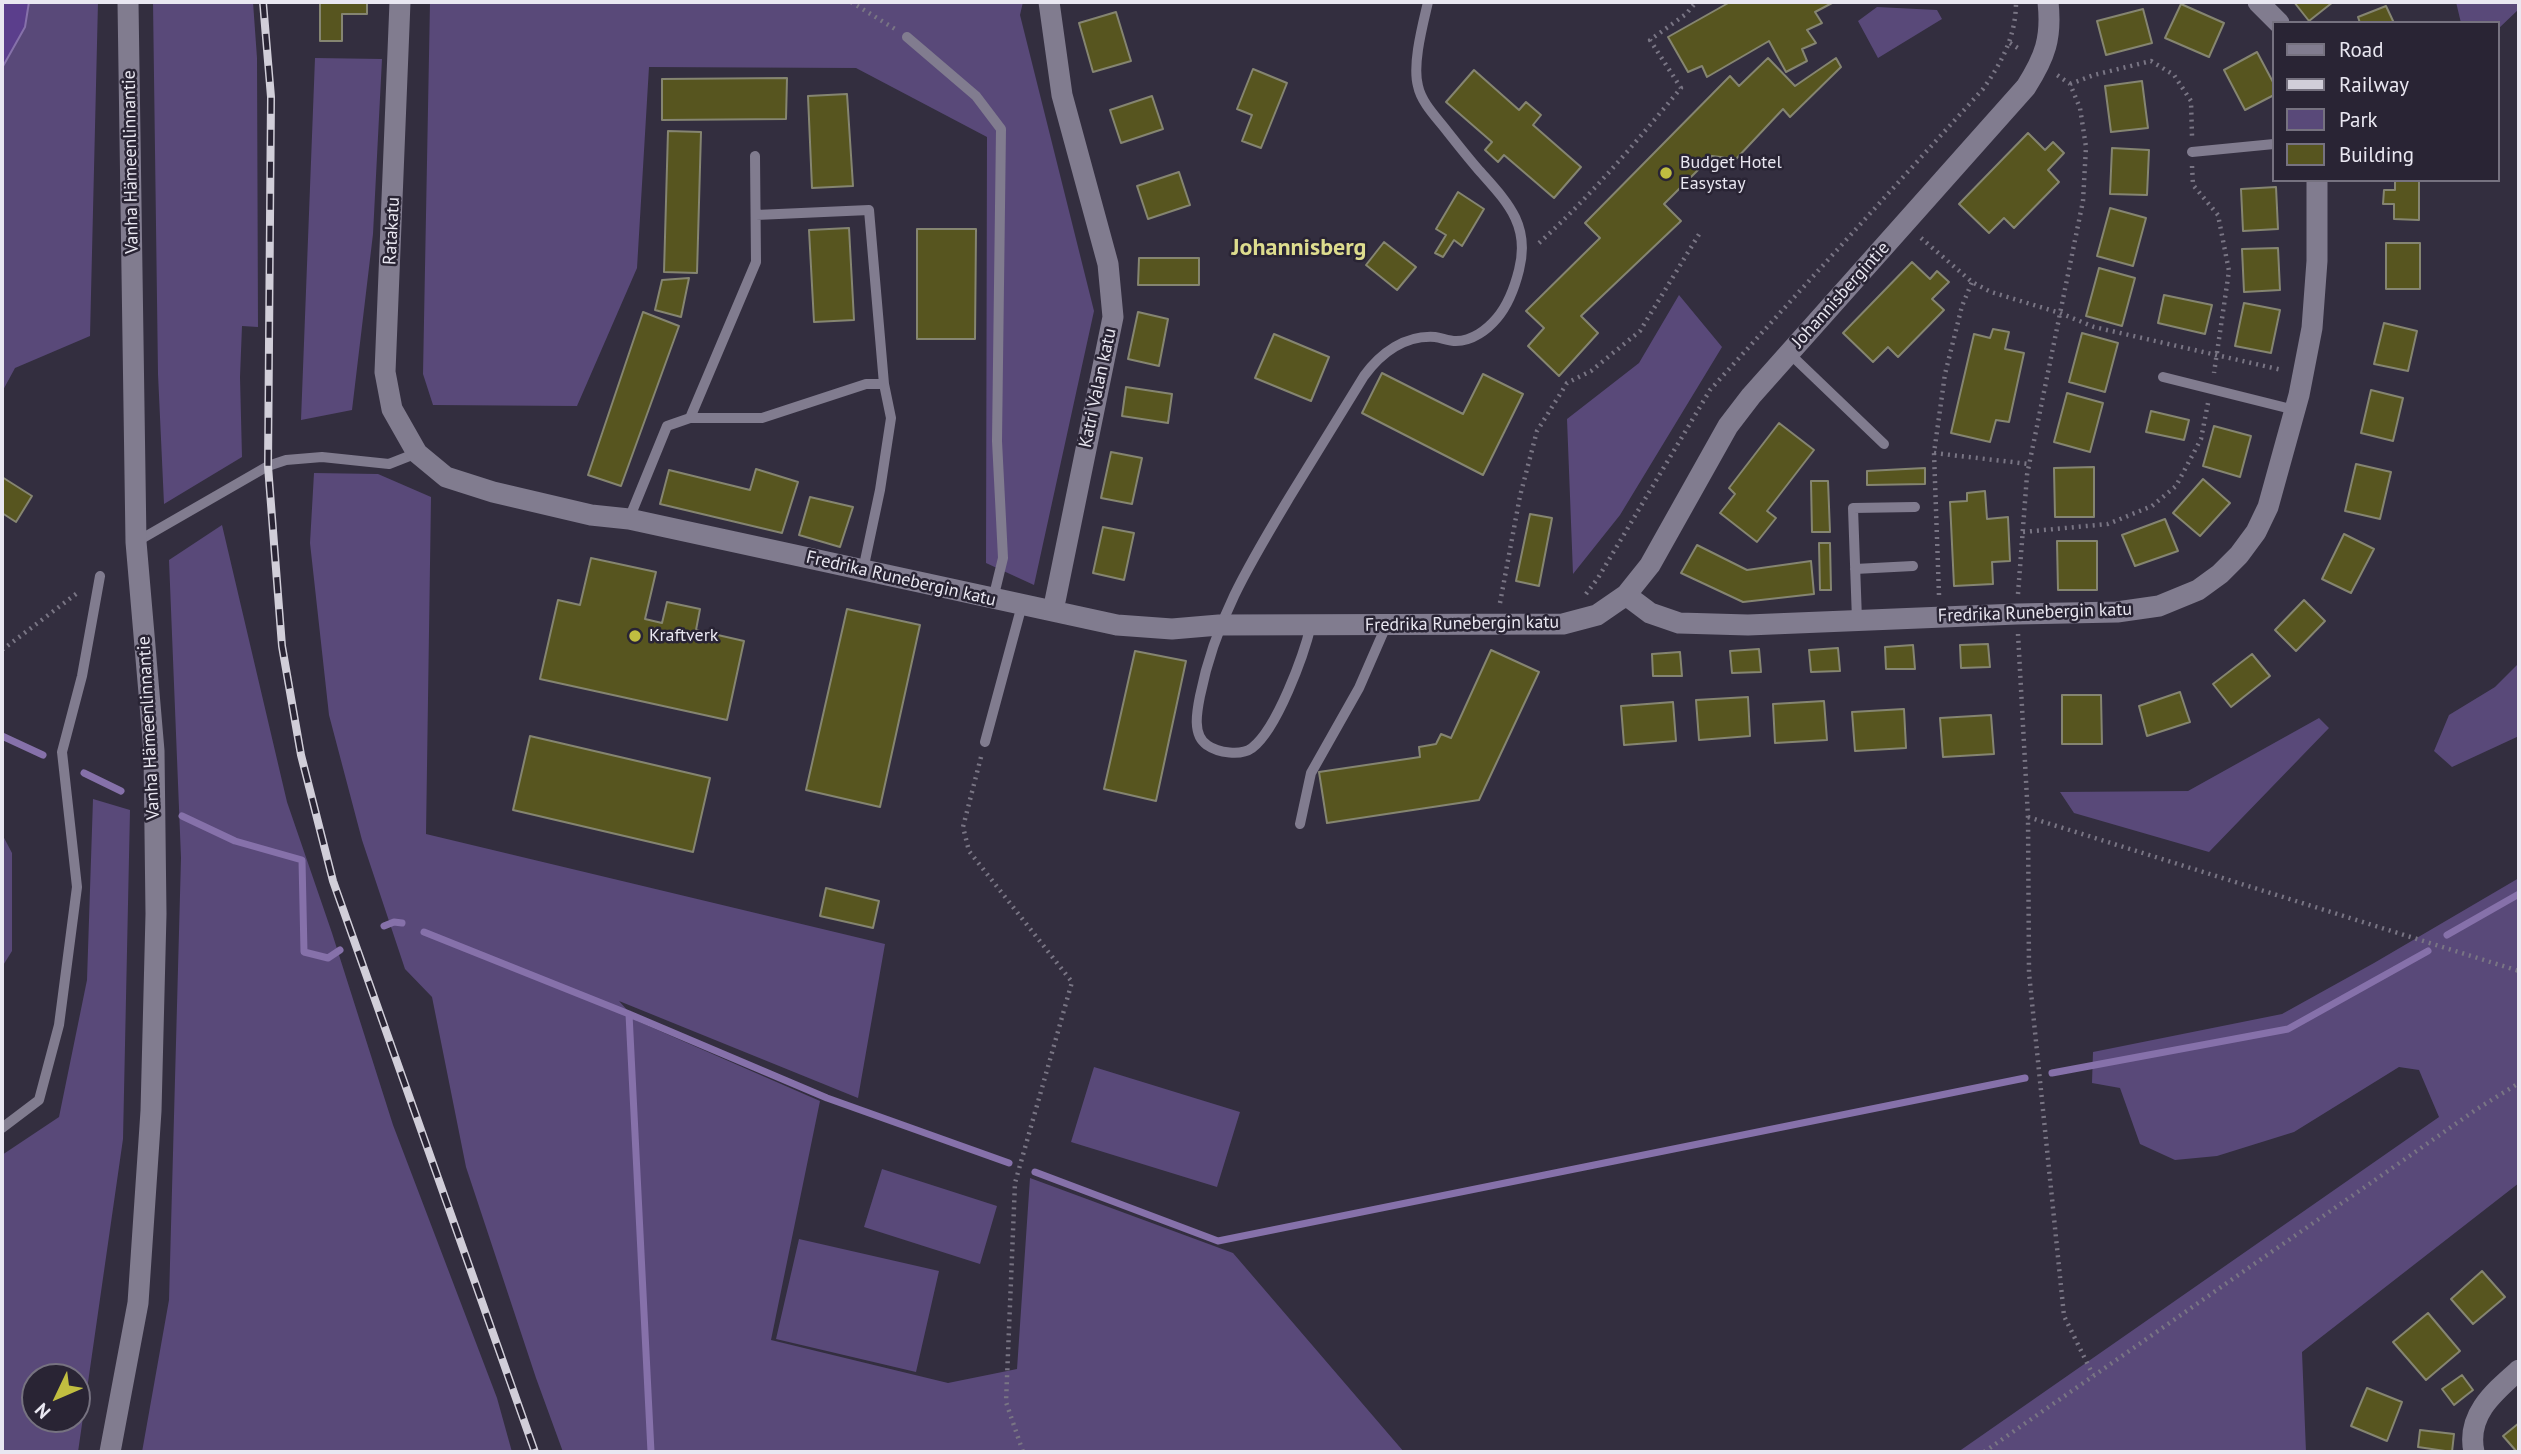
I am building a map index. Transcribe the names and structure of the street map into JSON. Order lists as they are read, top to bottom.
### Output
{
  "streets": {
    "street": [
      "Vanha Hämeenlinnantie",
      "Ratakatu",
      "Johannisbergintie",
      "Katri Valan katu",
      "Fredrika Runebergin katu"
    ]
  },
  "crossings": [
    ["Ratakatu", "Fredrika Runebergin katu"],
    ["Johannisbergintie", "Fredrika Runebergin katu"],
    ["Katri Valan katu", "Fredrika Runebergin katu"]
  ],
  "districts": ["Johannisberg"],
  "places": ["Budget Hotel Easystay", "Kraftverk"],
  "legend": [
    "Road",
    "Railway",
    "Park",
    "Building"
  ],
  "north": "bottom left"
}
